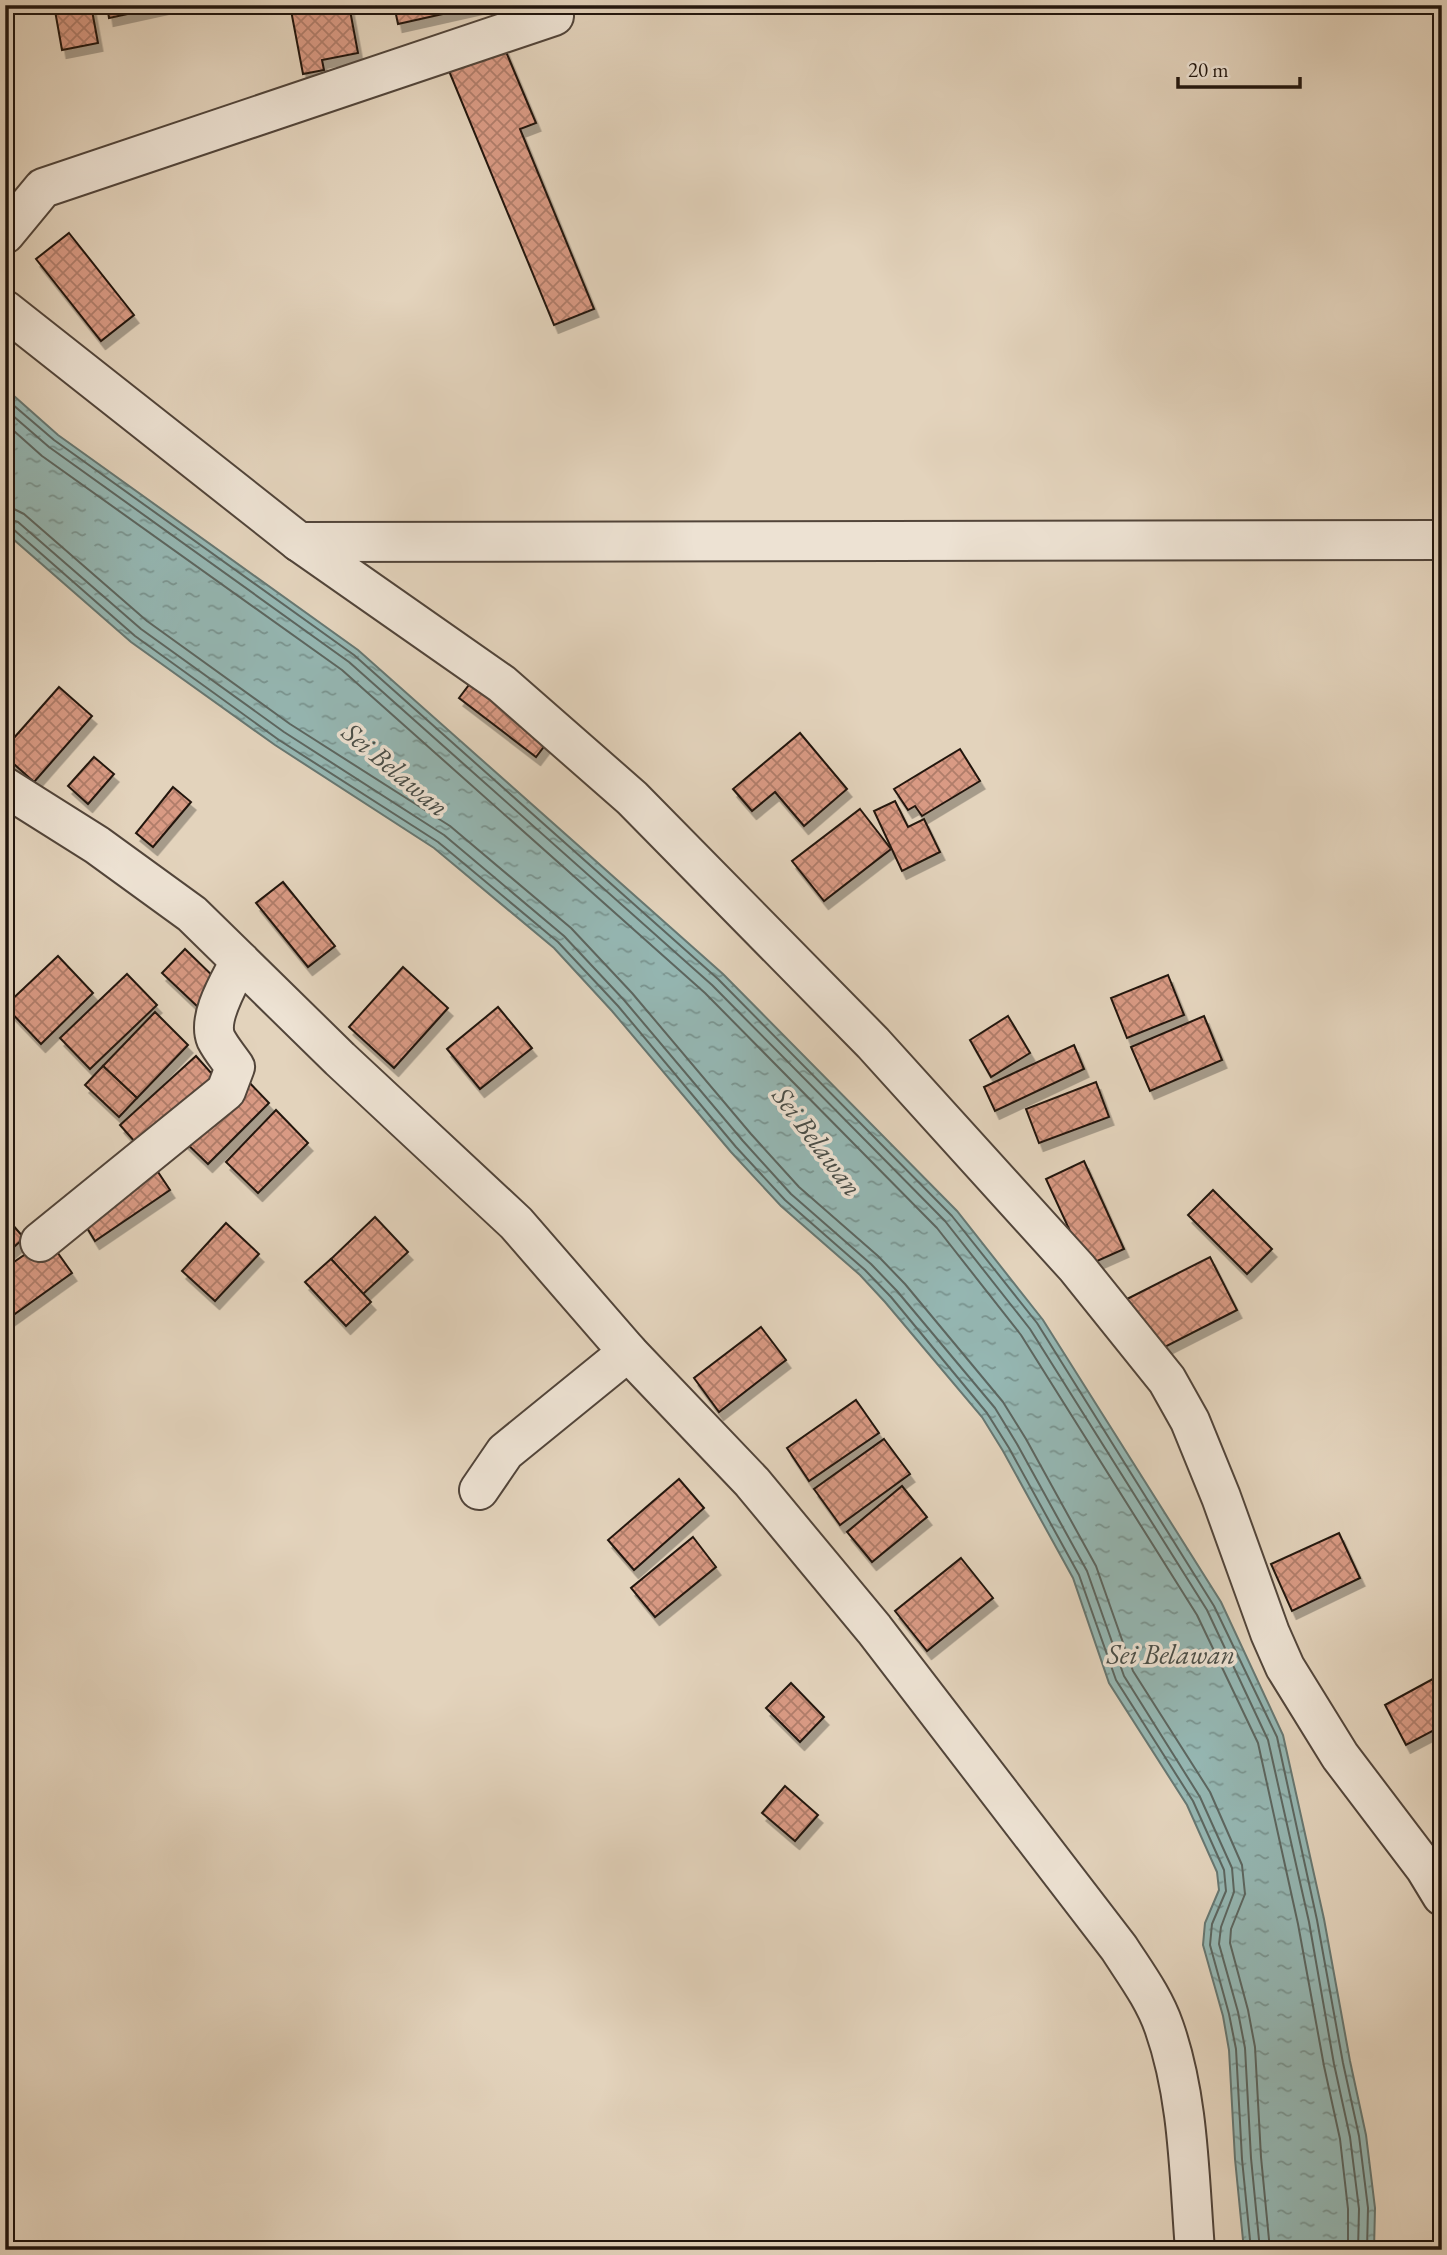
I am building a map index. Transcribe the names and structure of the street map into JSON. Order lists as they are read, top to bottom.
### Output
{
  "water": ["Sei Belawan"],
  "scale_bar": "20 m"
}
